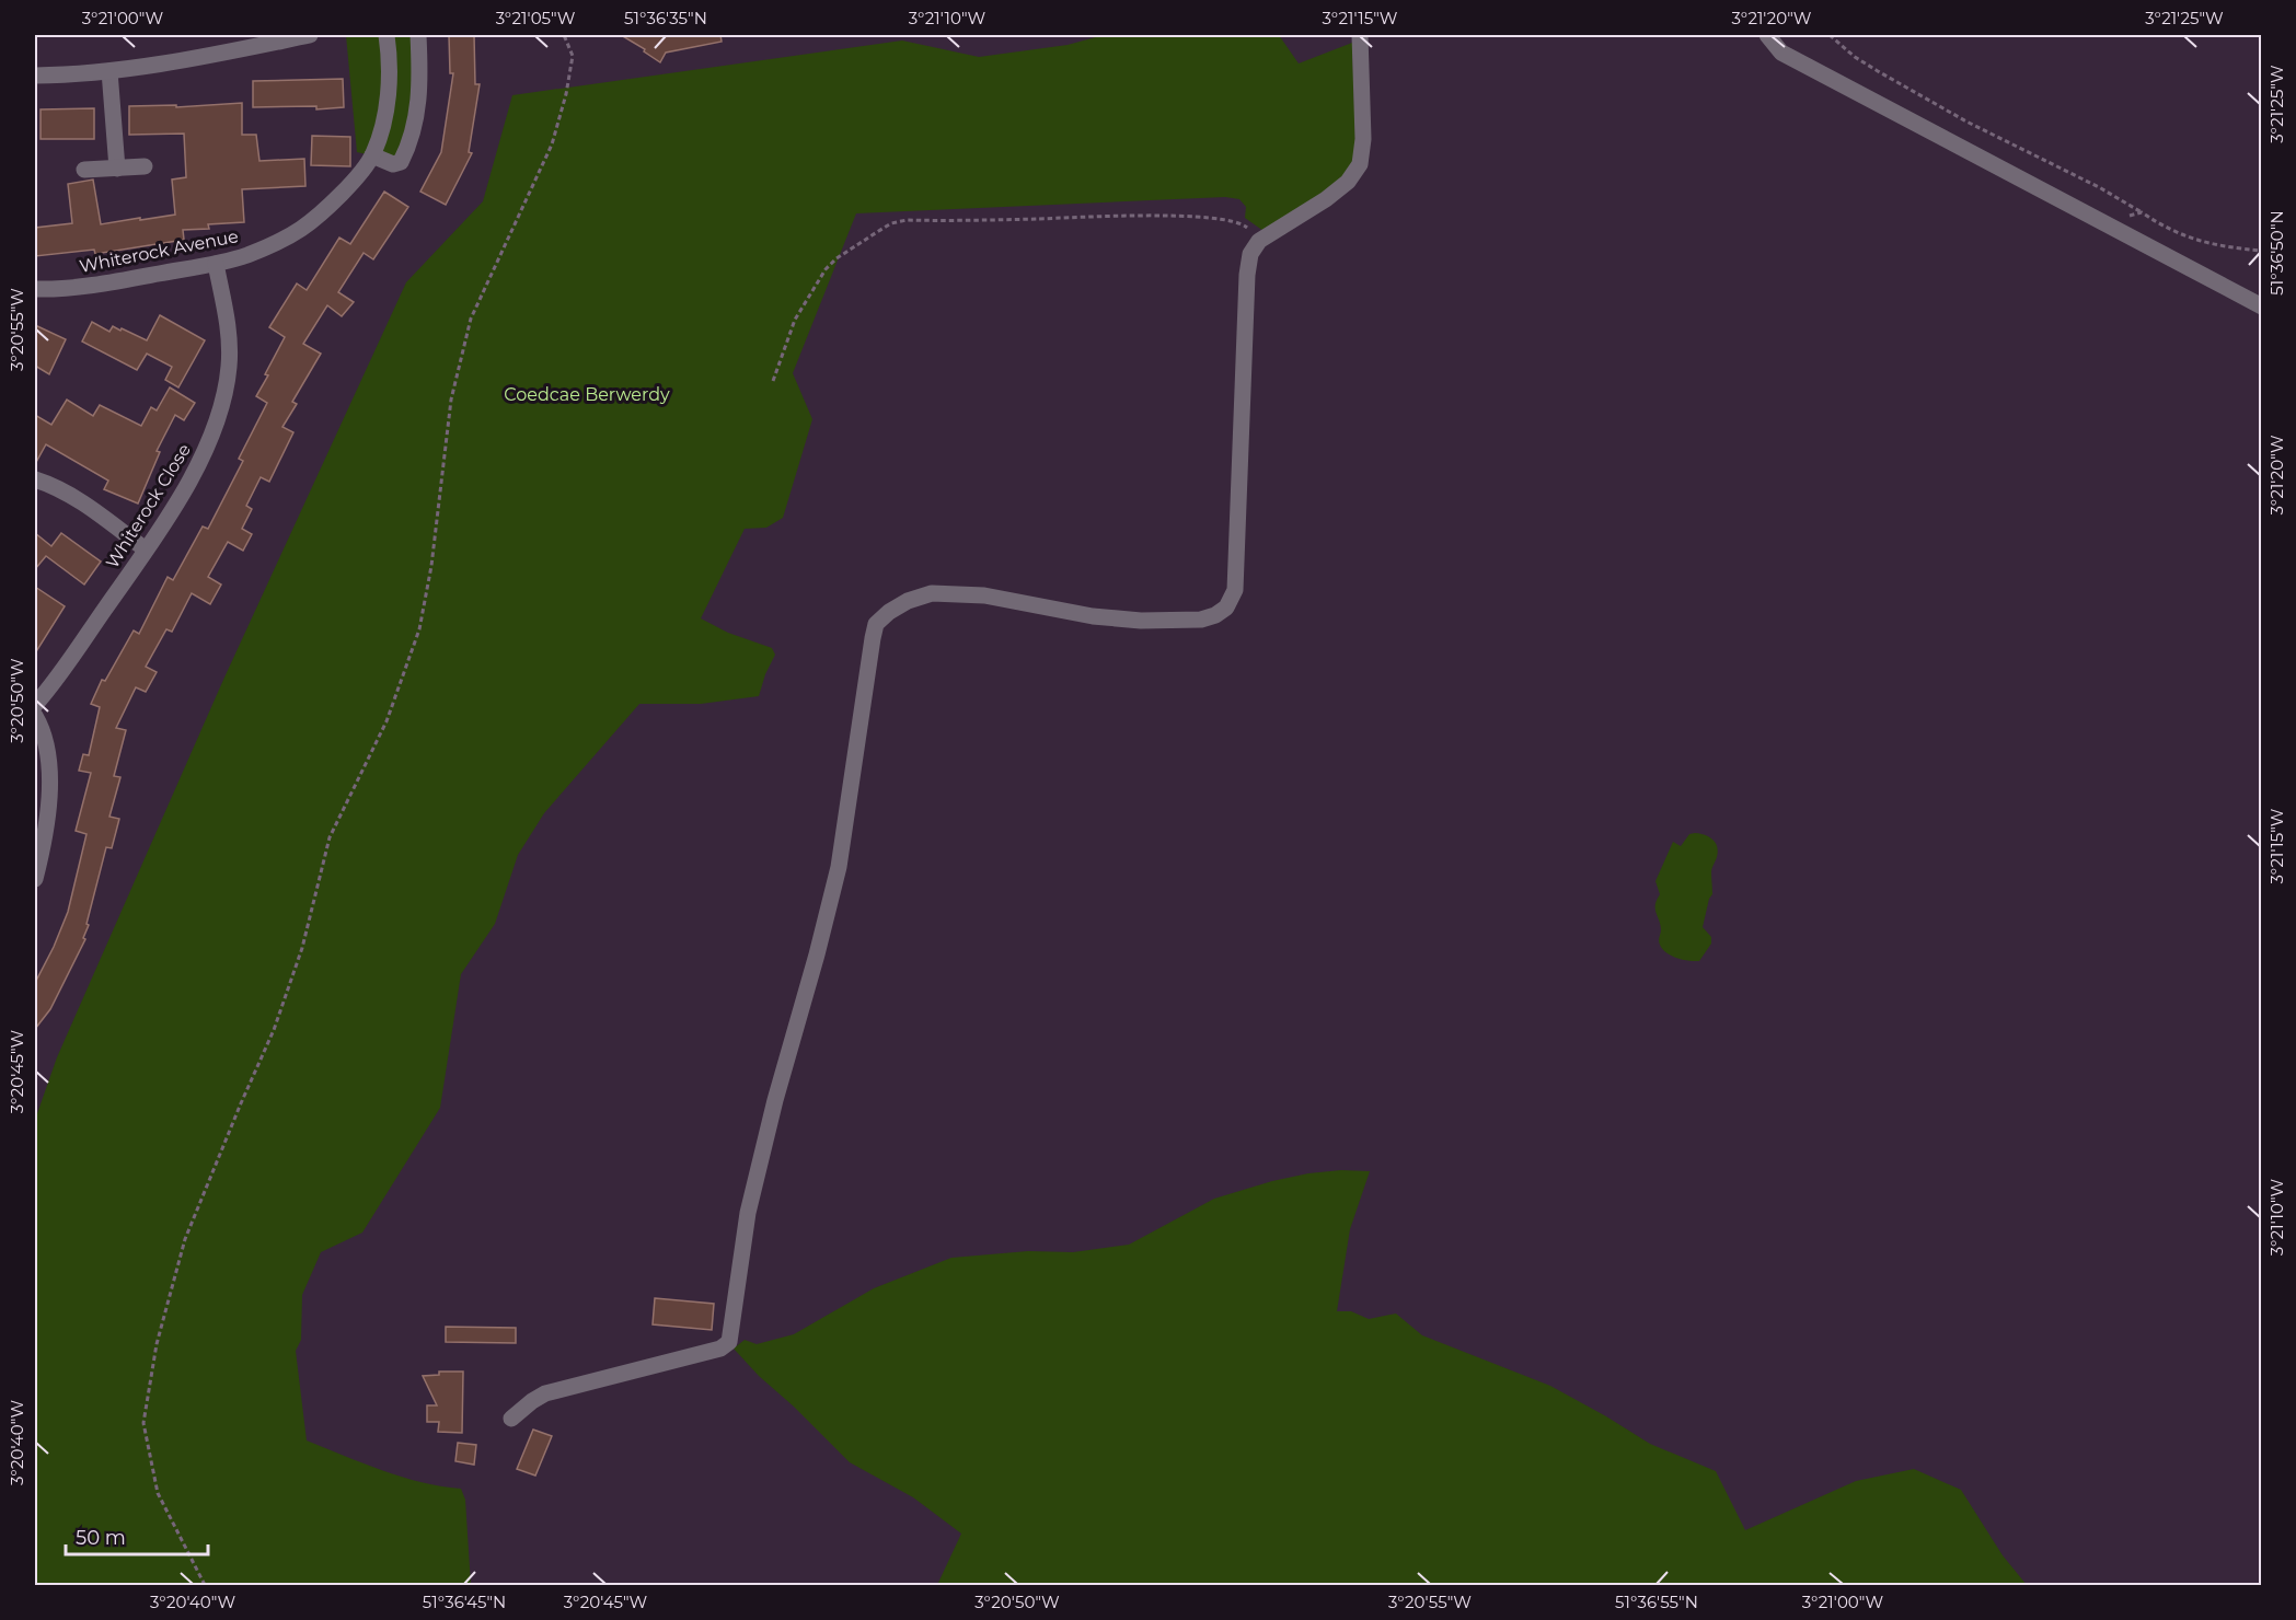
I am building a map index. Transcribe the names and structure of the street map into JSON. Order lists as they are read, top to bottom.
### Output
{
  "streets": {
    "street": ["Whiterock Avenue", "Whiterock Close"]
  },
  "crossings": [
    ["Whiterock Avenue", "Whiterock Close"]
  ],
  "parks": ["Coedcae Berwerdy"],
  "scale_bar": "50 m",
  "coordinates": [
    "3°21'00\"W",
    "3°21'05\"W",
    "51°36'35\"N",
    "3°21'10\"W",
    "3°21'15\"W",
    "3°21'20\"W",
    "3°21'25\"W",
    "51°36'50\"N",
    "3°20'55\"W",
    "3°20'50\"W",
    "3°20'45\"W",
    "3°20'40\"W",
    "51°36'45\"N",
    "51°36'55\"N"
  ]
}
